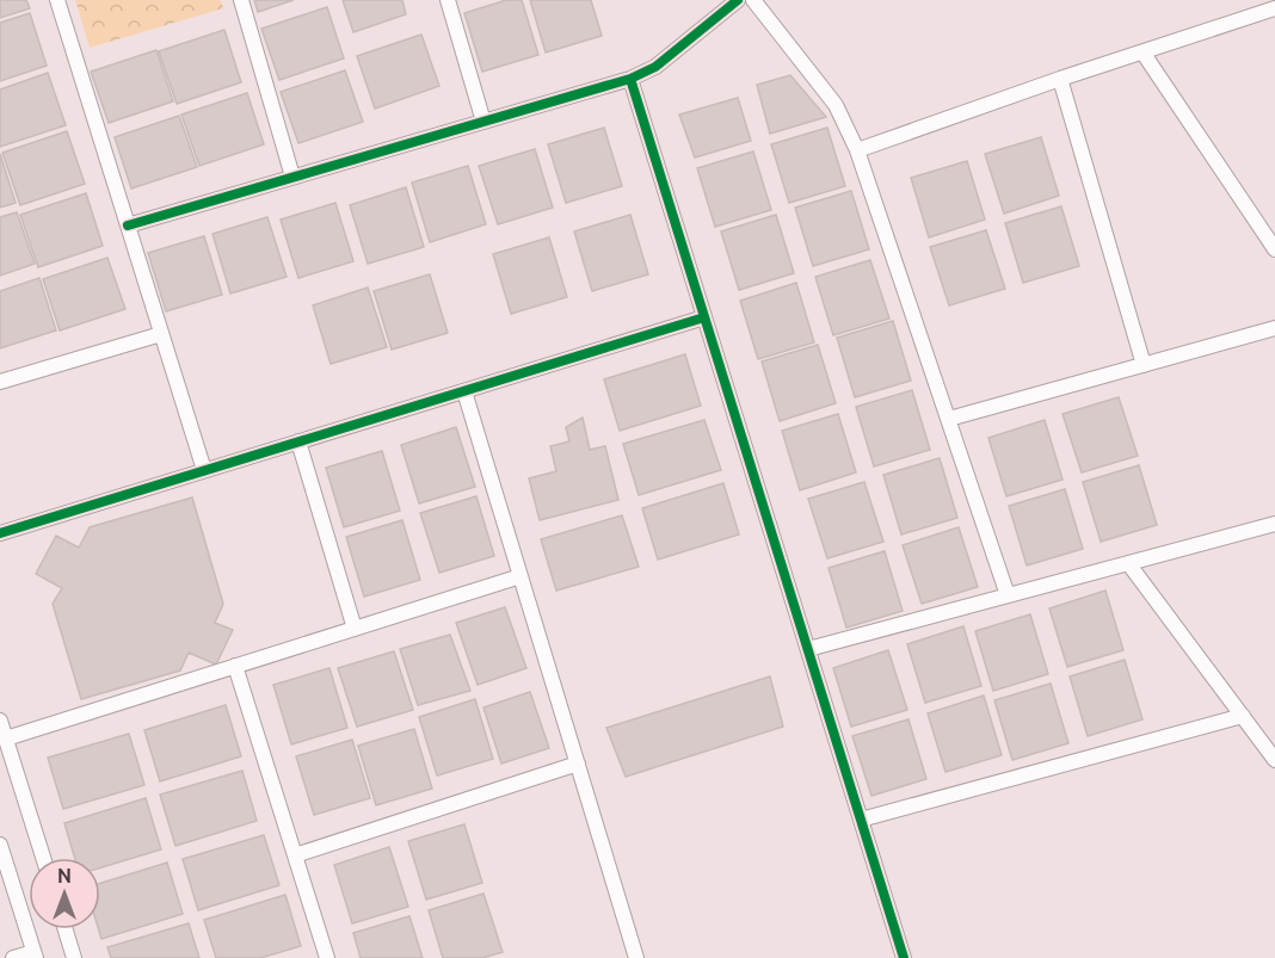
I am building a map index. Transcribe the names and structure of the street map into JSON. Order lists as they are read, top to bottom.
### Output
{
  "north": "top"
}
